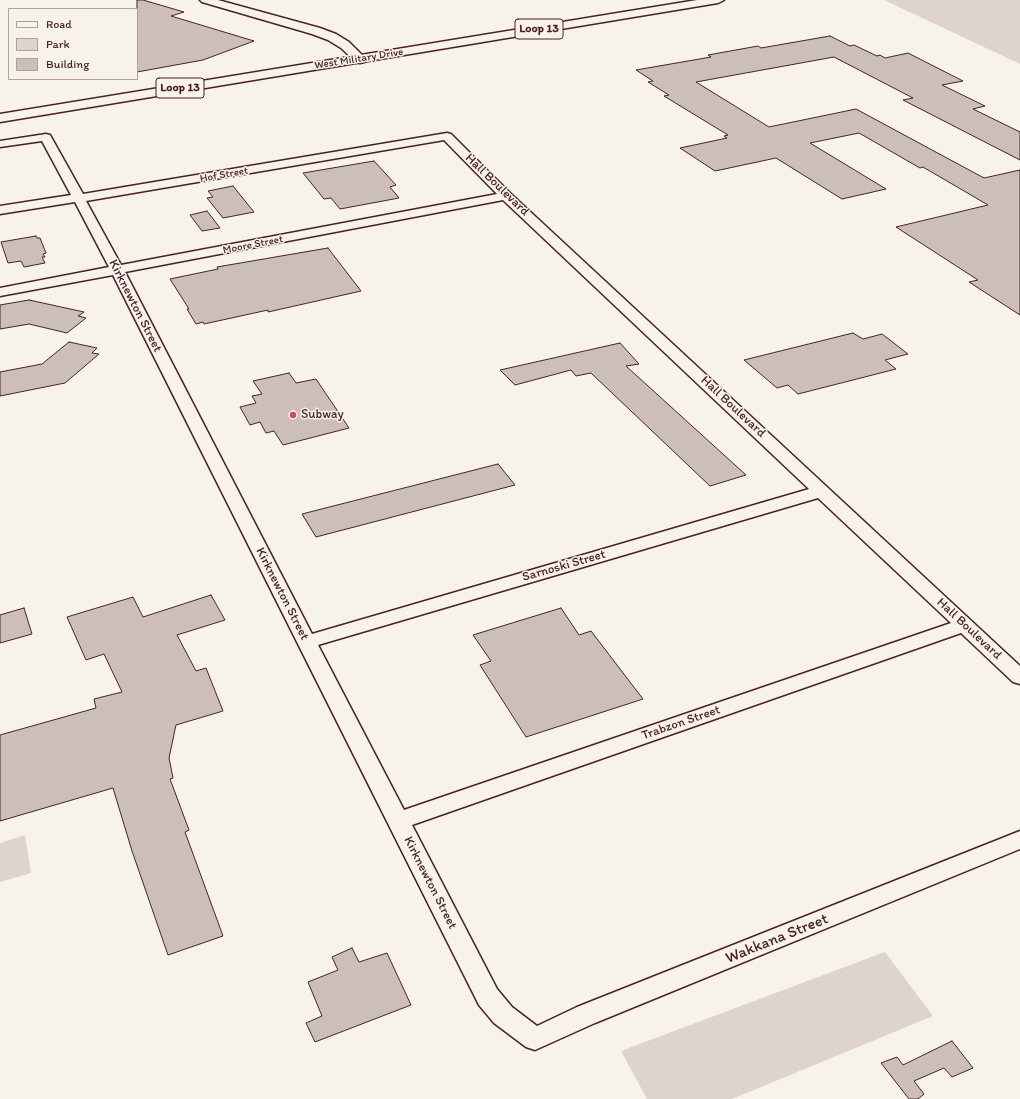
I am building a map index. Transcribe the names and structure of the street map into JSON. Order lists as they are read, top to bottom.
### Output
{
  "streets": {
    "main road": ["Loop 13", "West Military Drive"],
    "street": [
      "Hof Street",
      "Hall Boulevard",
      "Moore Street",
      "Kirknewton Street",
      "Sarnoski Street",
      "Trabzon Street",
      "Wakkana Street"
    ]
  },
  "crossings": [
    ["Hof Street", "Hall Boulevard"],
    ["Hof Street", "Kirknewton Street"],
    ["Hall Boulevard", "Moore Street"],
    ["Hall Boulevard", "Sarnoski Street"],
    ["Hall Boulevard", "Trabzon Street"],
    ["Moore Street", "Kirknewton Street"],
    ["Kirknewton Street", "Sarnoski Street"],
    ["Kirknewton Street", "Trabzon Street"],
    ["Kirknewton Street", "Wakkana Street"]
  ],
  "places": ["Subway"],
  "legend": ["Road", "Park", "Building"]
}
